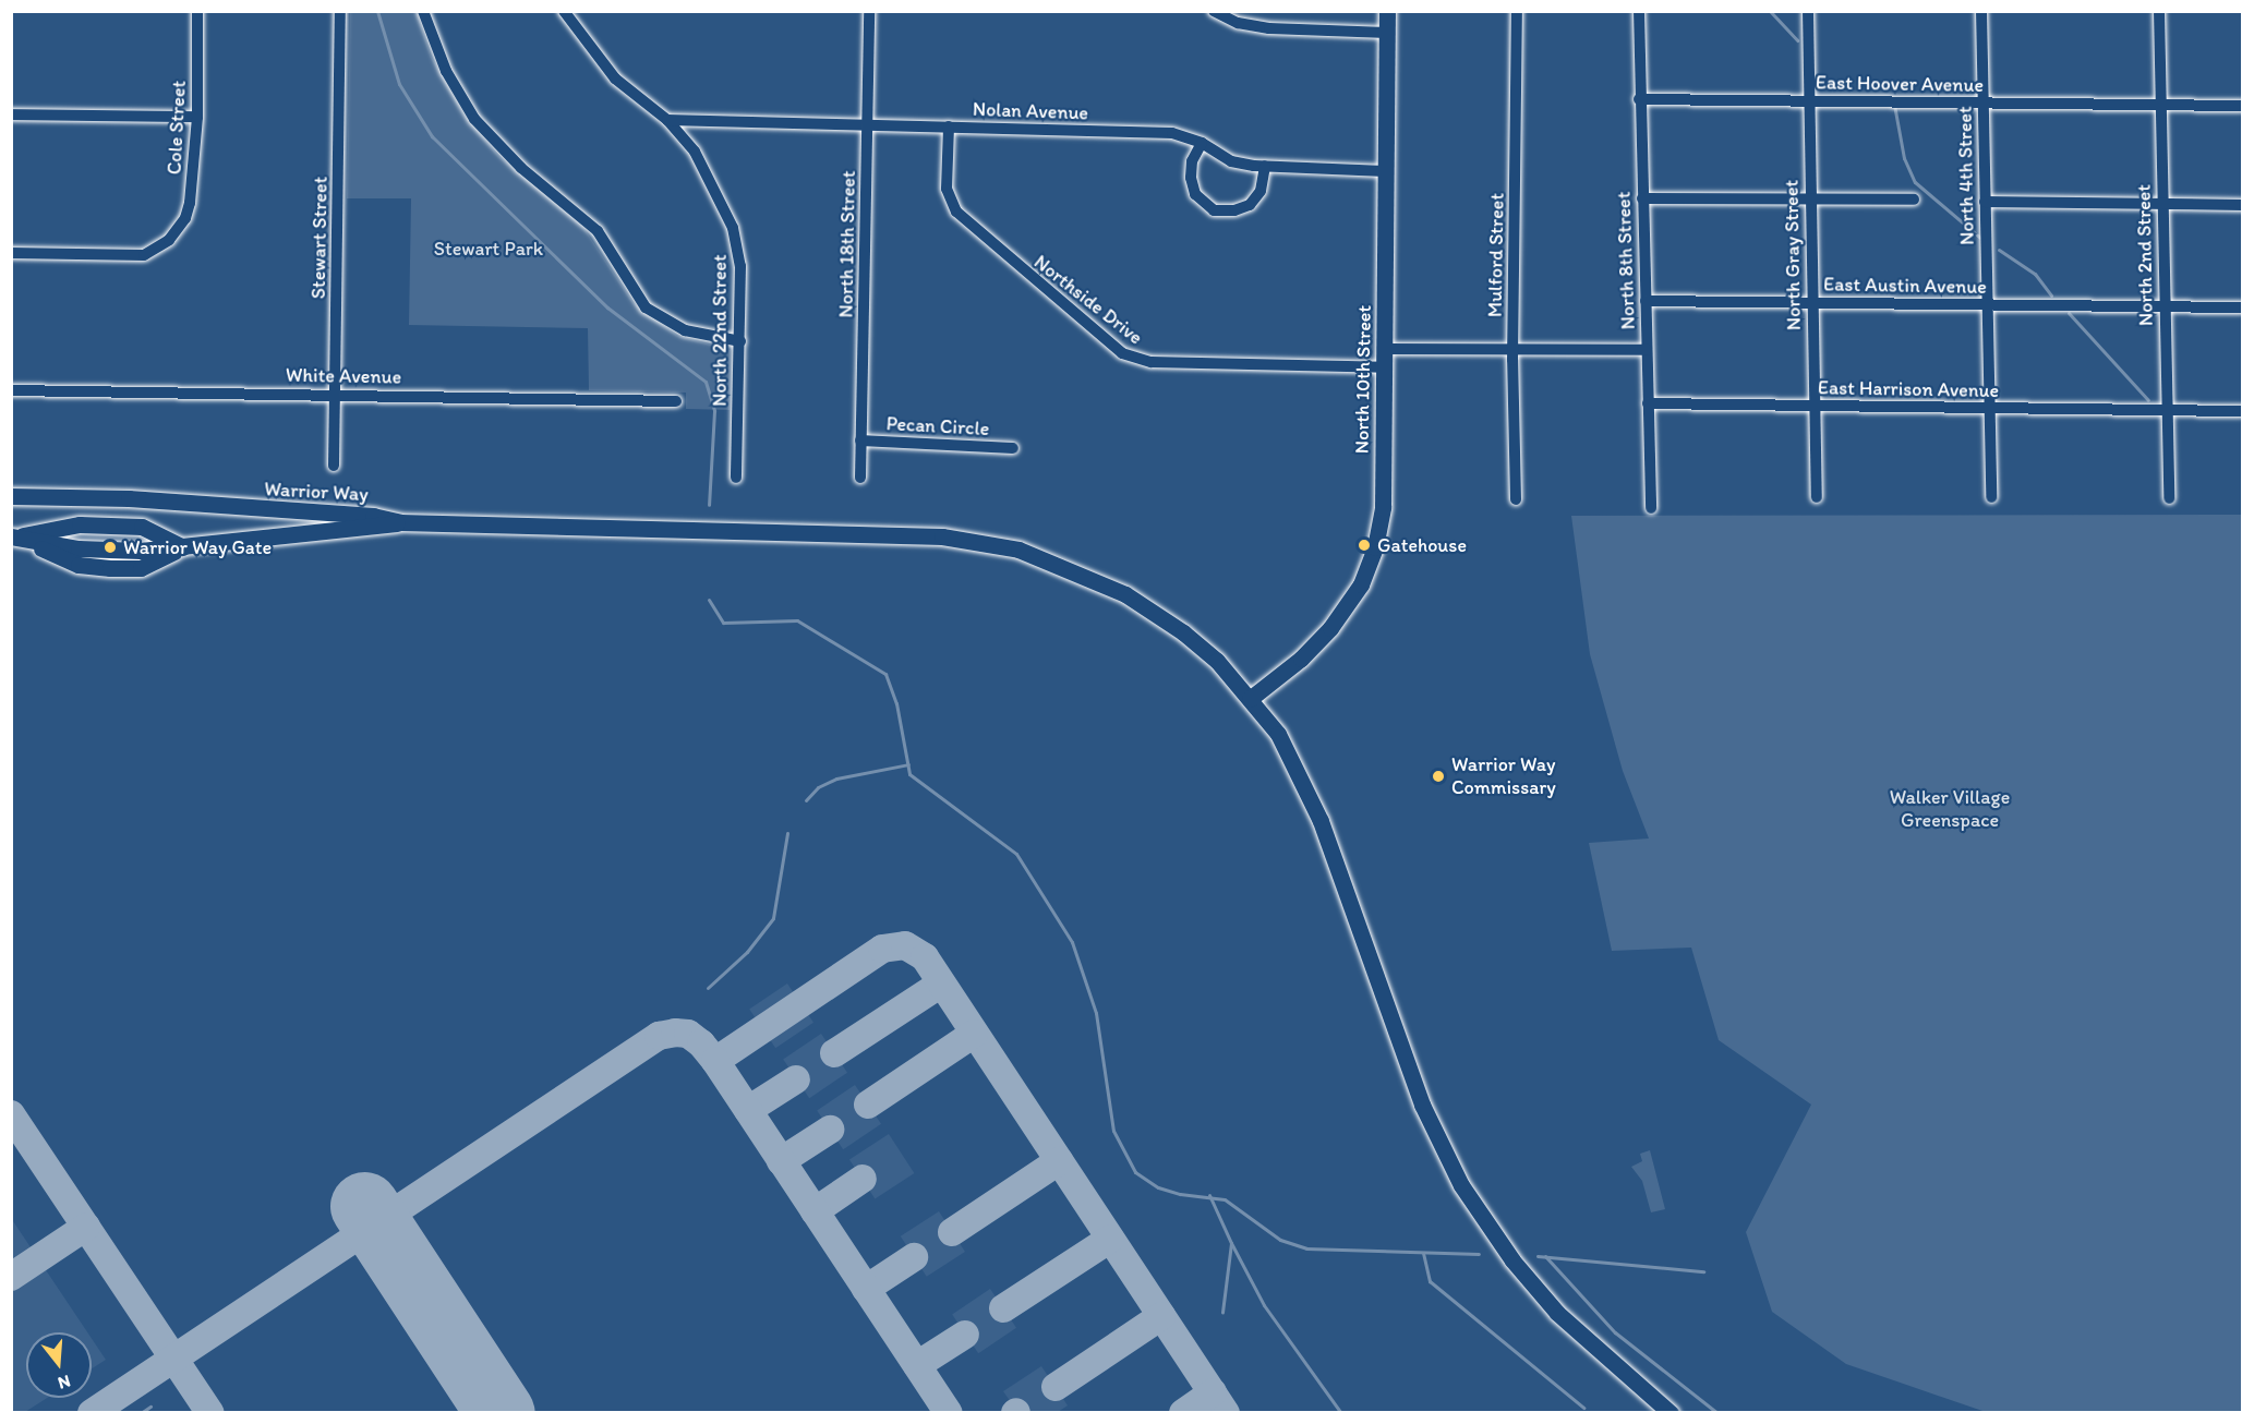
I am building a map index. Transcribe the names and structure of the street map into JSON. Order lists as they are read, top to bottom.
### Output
{
  "streets": {
    "street": [
      "East Hoover Avenue",
      "Nolan Avenue",
      "Cole Street",
      "North 4th Street",
      "Stewart Street",
      "North 18th Street",
      "Mulford Street",
      "North Gray Street",
      "North 2nd Street",
      "North 8th Street",
      "East Austin Avenue",
      "Northside Drive",
      "North 22nd Street",
      "White Avenue",
      "North 10th Street",
      "East Harrison Avenue",
      "Pecan Circle",
      "Warrior Way"
    ]
  },
  "crossings": [
    ["East Hoover Avenue", "North 4th Street"],
    ["East Hoover Avenue", "North Gray Street"],
    ["East Hoover Avenue", "North 2nd Street"],
    ["East Hoover Avenue", "North 8th Street"],
    ["Nolan Avenue", "North 18th Street"],
    ["Nolan Avenue", "Northside Drive"],
    ["Nolan Avenue", "North 22nd Street"],
    ["Nolan Avenue", "North 10th Street"],
    ["North 4th Street", "East Austin Avenue"],
    ["North 4th Street", "East Harrison Avenue"],
    ["Stewart Street", "White Avenue"],
    ["North 18th Street", "Pecan Circle"],
    ["North Gray Street", "East Austin Avenue"],
    ["North Gray Street", "East Harrison Avenue"],
    ["North 2nd Street", "East Austin Avenue"],
    ["North 2nd Street", "East Harrison Avenue"],
    ["North 8th Street", "East Austin Avenue"],
    ["North 8th Street", "East Harrison Avenue"],
    ["Northside Drive", "North 10th Street"]
  ],
  "parks": ["Stewart Park", "Walker Village Greenspace"],
  "places": ["Gatehouse", "Warrior Way Gate", "Warrior Way Commissary"],
  "north": "bottom"
}
